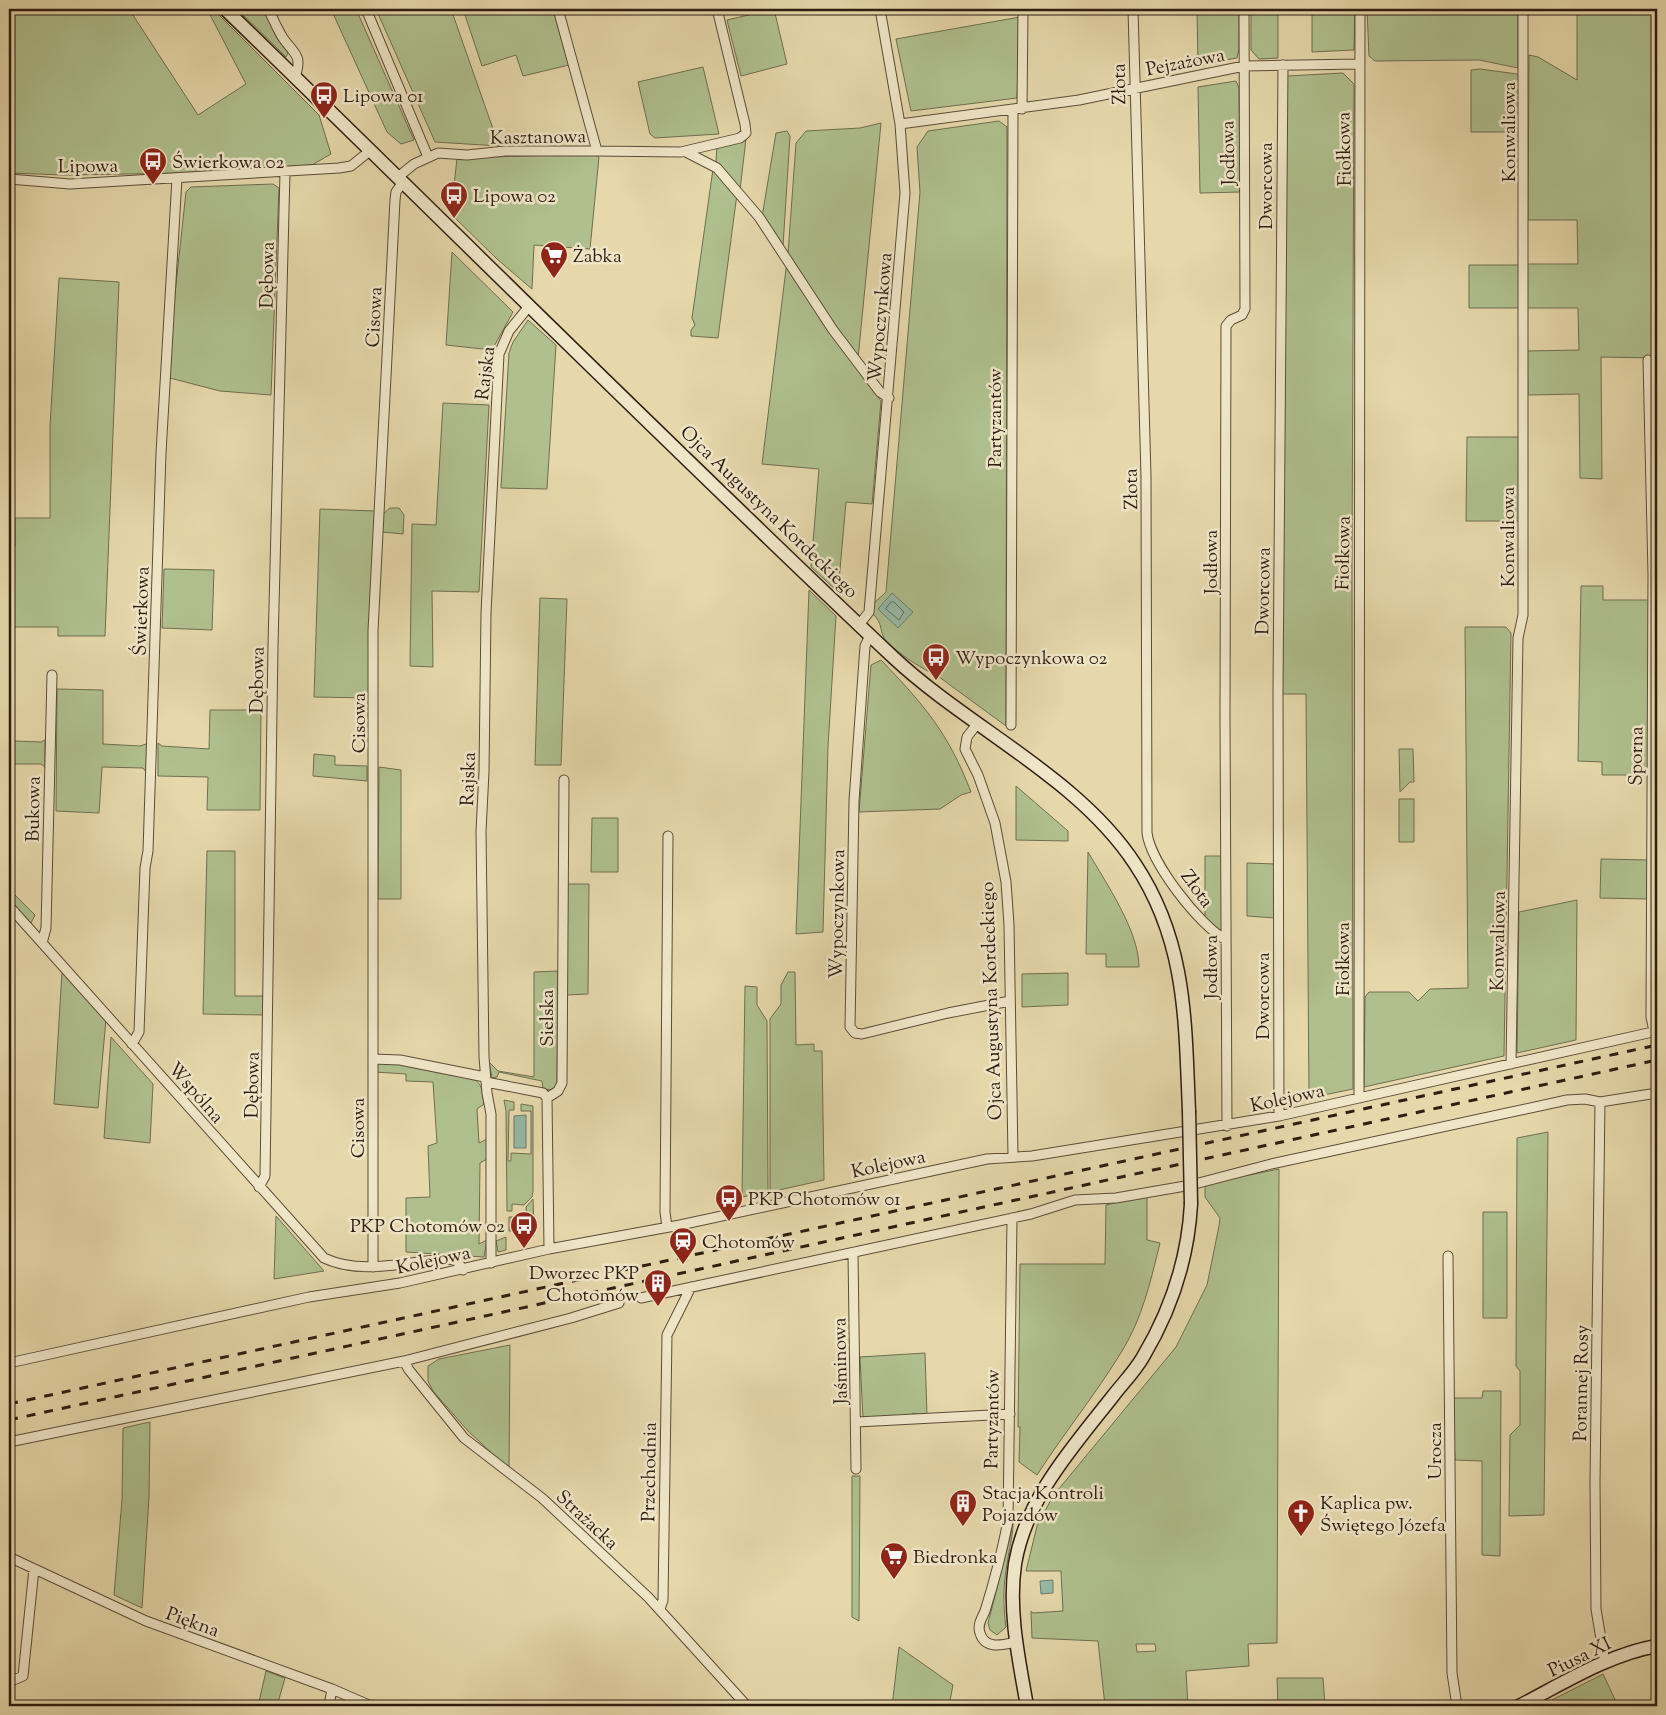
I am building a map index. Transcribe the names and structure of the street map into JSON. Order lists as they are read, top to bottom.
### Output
{
  "streets": {
    "street": [
      "Pejzażowa",
      "Złota",
      "Konwaliowa",
      "Kasztanowa",
      "Fiołkowa",
      "Jodłowa",
      "Lipowa",
      "Dworcowa",
      "Dębowa",
      "Cisowa",
      "Wypoczynkowa",
      "Rajska",
      "Partyzantów",
      "Ojca Augustyna Kordeckiego",
      "Świerkowa",
      "Sporna",
      "Bukowa",
      "Sielska",
      "Wspólna",
      "Kolejowa",
      "Jaśminowa",
      "Porannej Rosy",
      "Urocza",
      "Przechodnia",
      "Strażacka",
      "Piękna",
      "Piusa XI"
    ]
  },
  "crossings": [
    ["Pejzażowa", "Złota"],
    ["Pejzażowa", "Fiołkowa"],
    ["Pejzażowa", "Jodłowa"],
    ["Pejzażowa", "Dworcowa"],
    ["Pejzażowa", "Wypoczynkowa"],
    ["Pejzażowa", "Partyzantów"],
    ["Złota", "Jodłowa"],
    ["Konwaliowa", "Kolejowa"],
    ["Kasztanowa", "Cisowa"],
    ["Kasztanowa", "Ojca Augustyna Kordeckiego"],
    ["Fiołkowa", "Kolejowa"],
    ["Jodłowa", "Kolejowa"],
    ["Lipowa", "Dębowa"],
    ["Lipowa", "Ojca Augustyna Kordeckiego"],
    ["Lipowa", "Świerkowa"],
    ["Dworcowa", "Kolejowa"],
    ["Dębowa", "Wspólna"],
    ["Cisowa", "Ojca Augustyna Kordeckiego"],
    ["Cisowa", "Wspólna"],
    ["Wypoczynkowa", "Ojca Augustyna Kordeckiego"],
    ["Rajska", "Ojca Augustyna Kordeckiego"],
    ["Rajska", "Kolejowa"],
    ["Ojca Augustyna Kordeckiego", "Kolejowa"],
    ["Świerkowa", "Wspólna"],
    ["Sporna", "Kolejowa"],
    ["Bukowa", "Wspólna"],
    ["Wspólna", "Kolejowa"],
    ["Porannej Rosy", "Piusa XI"],
    ["Przechodnia", "Strażacka"]
  ],
  "places": {
    "bus stop": [
      "Lipowa 01",
      "Świerkowa 02",
      "Lipowa 02",
      "Wypoczynkowa 02",
      "PKP Chotomów 01",
      "PKP Chotomów 02"
    ],
    "supermarket": ["Żabka", "Biedronka"],
    "station": ["Chotomów"],
    "building": ["Dworzec PKP Chotomów", "Stacja Kontroli Pojazdów"],
    "church": ["Kaplica pw. Świętego Józefa"]
  }
}
